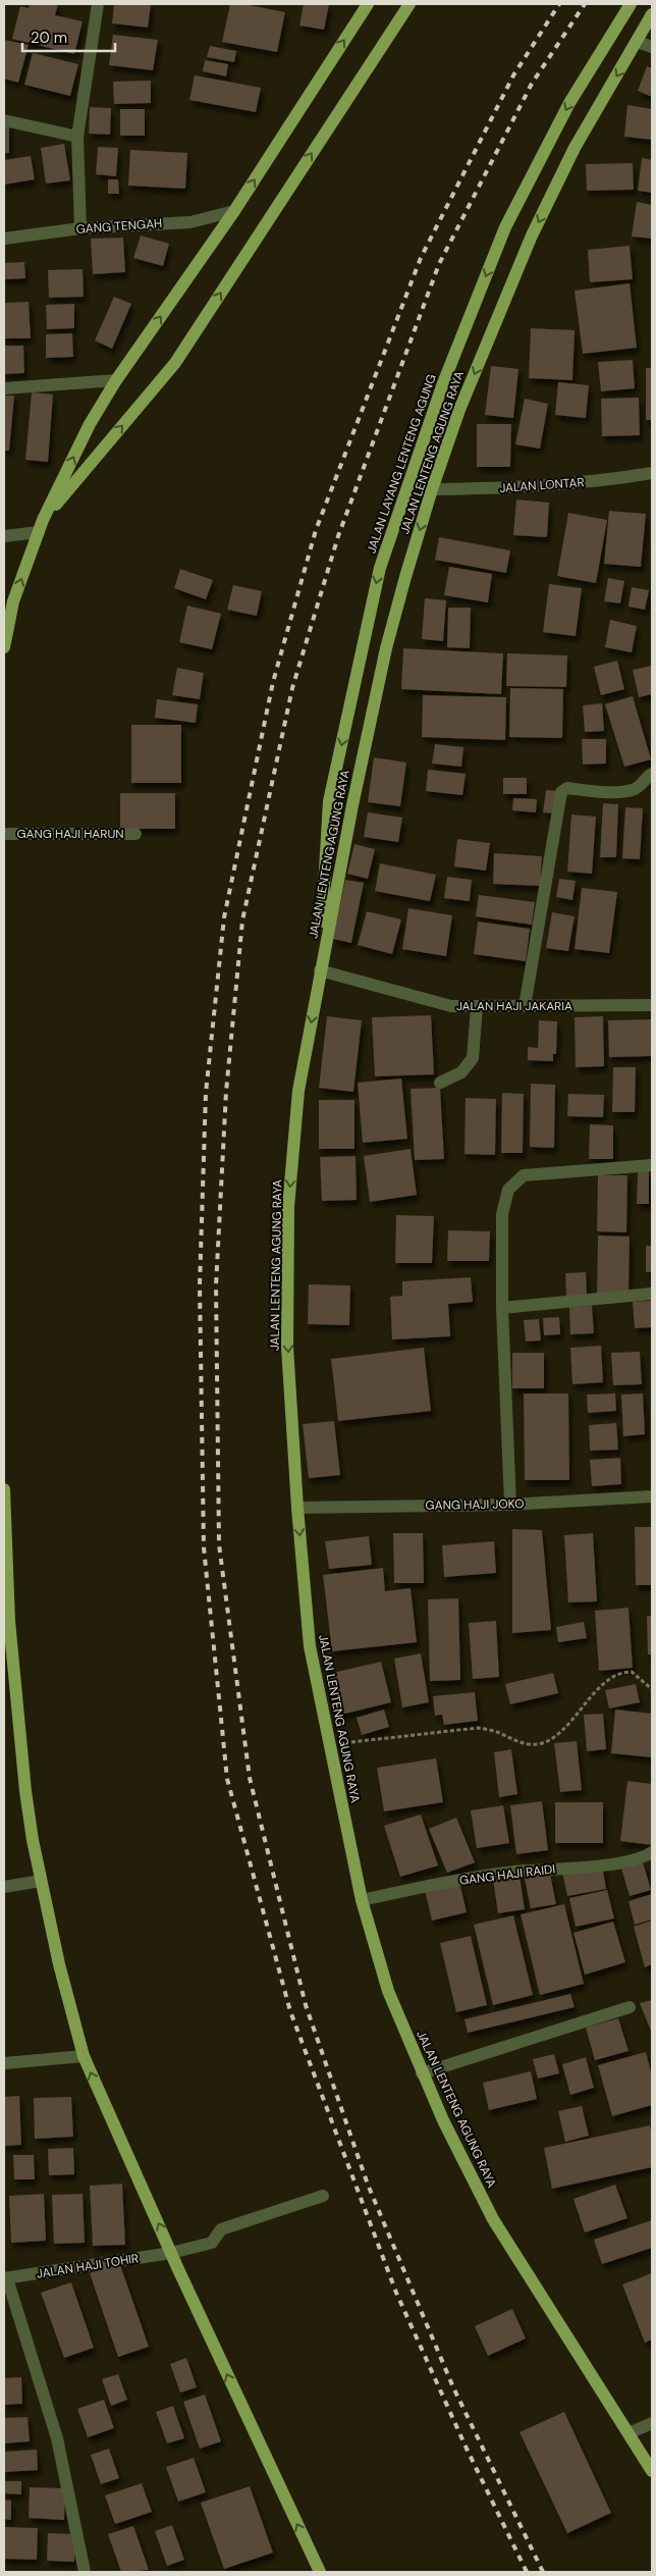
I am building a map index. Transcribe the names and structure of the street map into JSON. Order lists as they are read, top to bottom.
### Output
{
  "streets": {
    "main road": ["JALAN LENTENG AGUNG RAYA", "JALAN LAYANG LENTENG AGUNG"],
    "street": [
      "GANG TENGAH",
      "JALAN LONTAR",
      "GANG HAJI HARUN",
      "JALAN HAJI JAKARIA",
      "GANG HAJI JOKO",
      "GANG HAJI RAIDI",
      "JALAN HAJI TOHIR"
    ]
  },
  "crossings": [
    ["JALAN LENTENG AGUNG RAYA", "JALAN LAYANG LENTENG AGUNG"],
    ["JALAN LENTENG AGUNG RAYA", "JALAN LONTAR"],
    ["JALAN LENTENG AGUNG RAYA", "JALAN HAJI JAKARIA"],
    ["JALAN LENTENG AGUNG RAYA", "GANG HAJI JOKO"],
    ["JALAN LENTENG AGUNG RAYA", "GANG HAJI RAIDI"],
    ["JALAN LAYANG LENTENG AGUNG", "JALAN HAJI JAKARIA"]
  ],
  "one_way": ["JALAN LENTENG AGUNG RAYA", "JALAN LAYANG LENTENG AGUNG"],
  "scale_bar": "20 m"
}
